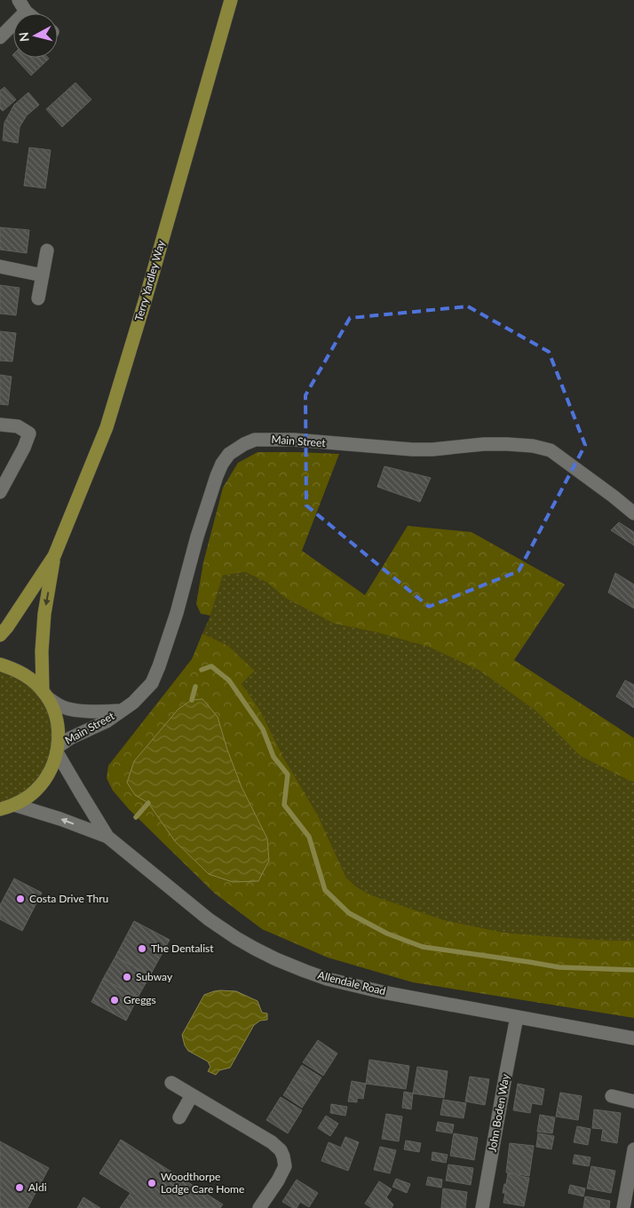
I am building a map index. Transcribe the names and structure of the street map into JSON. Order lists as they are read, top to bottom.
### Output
{
  "streets": {
    "main road": ["Terry Yardley Way"],
    "street": ["Main Street", "Allendale Road", "John Boden Way"]
  },
  "crossings": [
    ["Terry Yardley Way", "Main Street"],
    ["Main Street", "Allendale Road"],
    ["Allendale Road", "John Boden Way"]
  ],
  "places": [
    "Costa Drive Thru",
    "The Dentalist",
    "Subway",
    "Greggs",
    "Woodthorpe Lodge Care Home",
    "Aldi"
  ],
  "north": "left"
}
